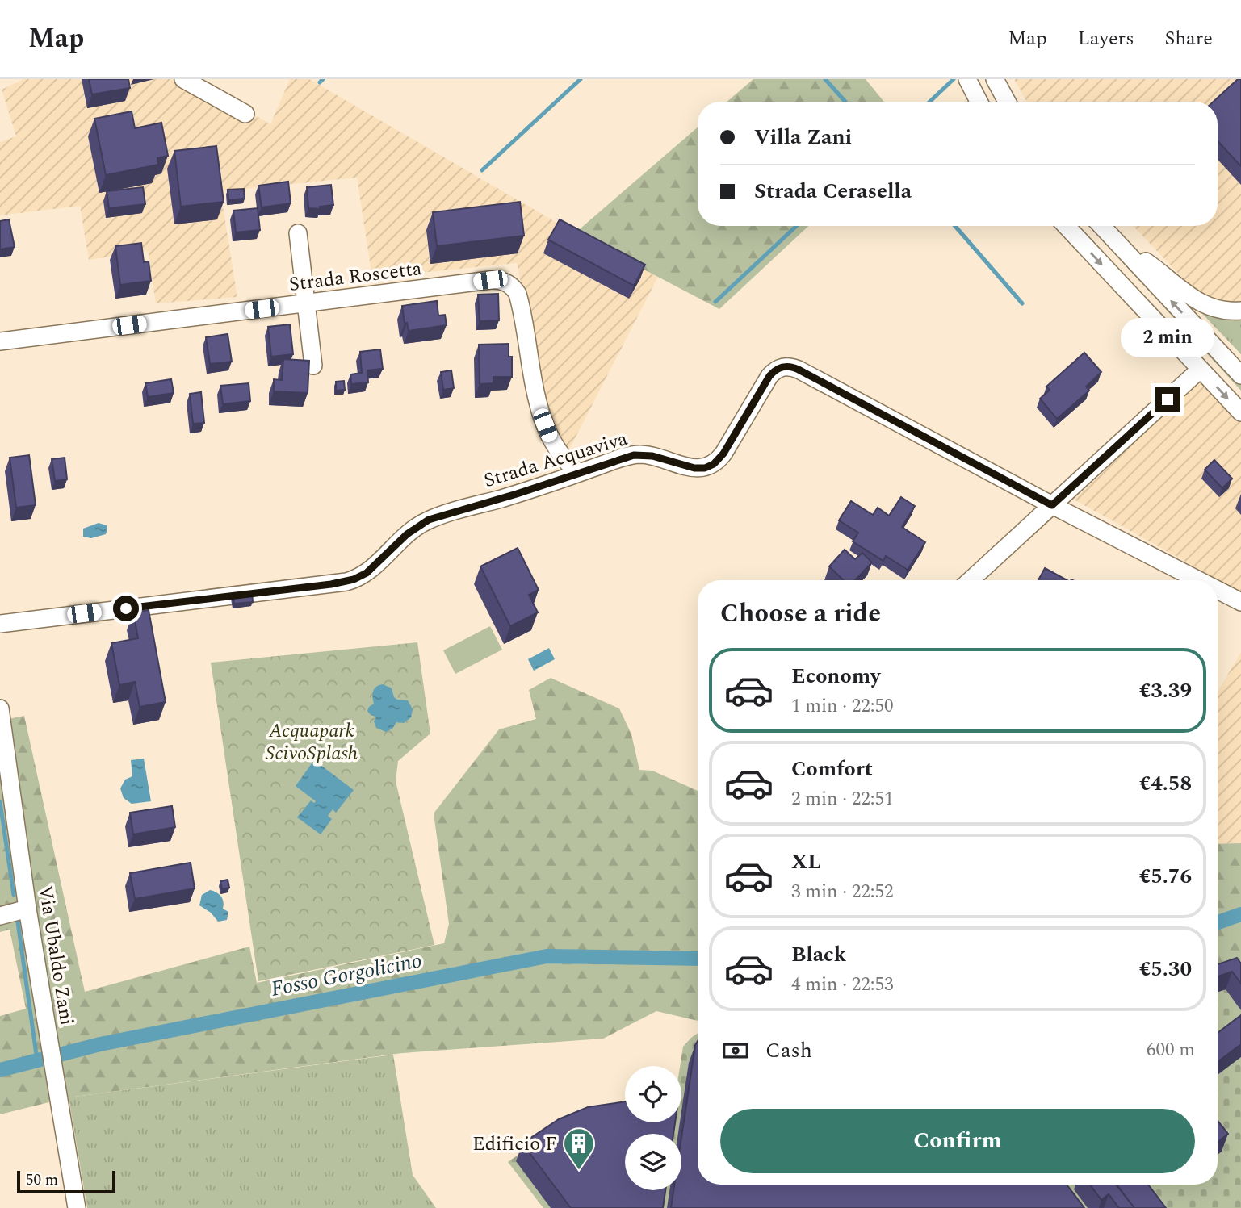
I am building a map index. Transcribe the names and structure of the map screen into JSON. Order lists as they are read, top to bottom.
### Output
{
  "streets": {
    "street": ["Strada Roscetta", "Strada Acquaviva", "Via Ubaldo Zani"]
  },
  "crossings": [
    ["Strada Roscetta", "Strada Acquaviva"]
  ],
  "water": ["Fosso Gorgolicino"],
  "parks": ["Acquapark ScivoSplash"],
  "places": {
    "building": ["Edificio F"]
  },
  "scale_bar": "50 m",
  "page": {
    "header": "Map",
    "nav": ["Map", "Layers", "Share"],
    "banner": ["Villa Zani", "Strada Cerasella"],
    "bubble": "2 min",
    "heading": "Choose a ride",
    "list": [
      {
        "name": "Economy",
        "note": "1 min · 22:50",
        "value": "€3.39"
      },
      {
        "name": "Comfort",
        "note": "2 min · 22:51",
        "value": "€4.58"
      },
      {
        "name": "XL",
        "note": "3 min · 22:52",
        "value": "€5.76"
      },
      {
        "name": "Black",
        "note": "4 min · 22:53",
        "value": "€5.30"
      }
    ],
    "pay": ["Cash", "600 m"],
    "buttons": "Confirm",
    "scale": "50 m"
  }
}
